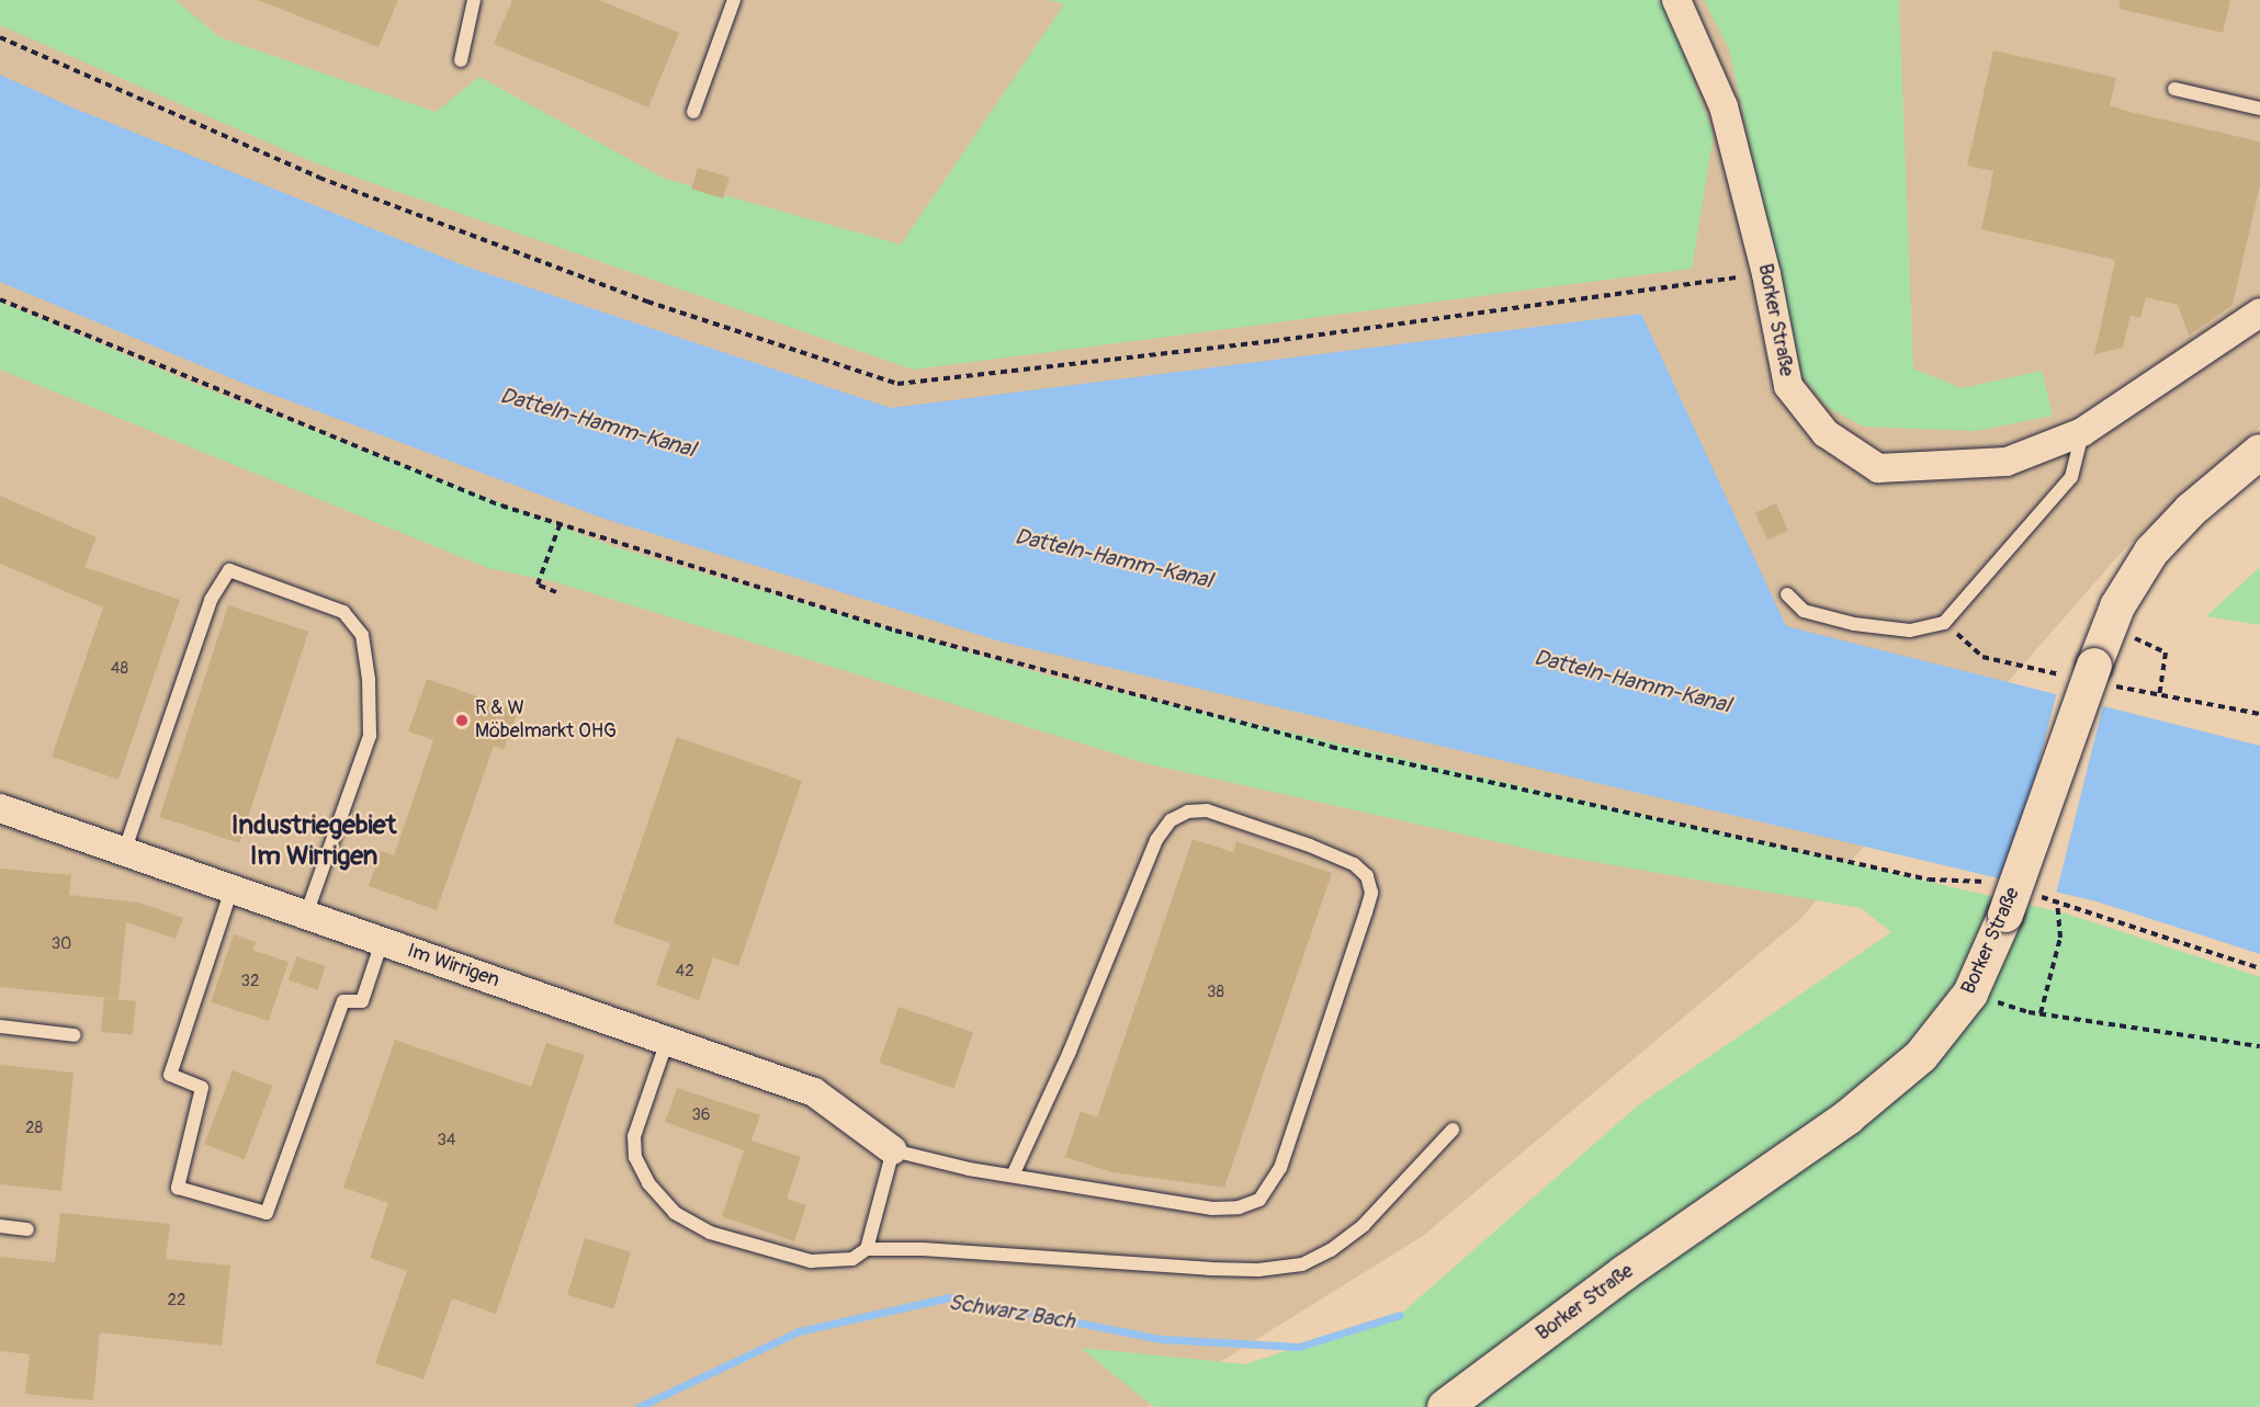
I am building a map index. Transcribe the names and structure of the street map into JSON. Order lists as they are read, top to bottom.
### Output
{
  "streets": {
    "street": ["Borker Straße", "Im Wirrigen"]
  },
  "districts": ["Industriegebiet Im Wirrigen"],
  "water": ["Datteln-Hamm-Kanal", "Schwarz Bach"],
  "places": ["R & W Möbelmarkt OHG"],
  "house_numbers": [
    "48",
    "30",
    "42",
    "32",
    "38",
    "36",
    "28",
    "34",
    "22"
  ]
}
